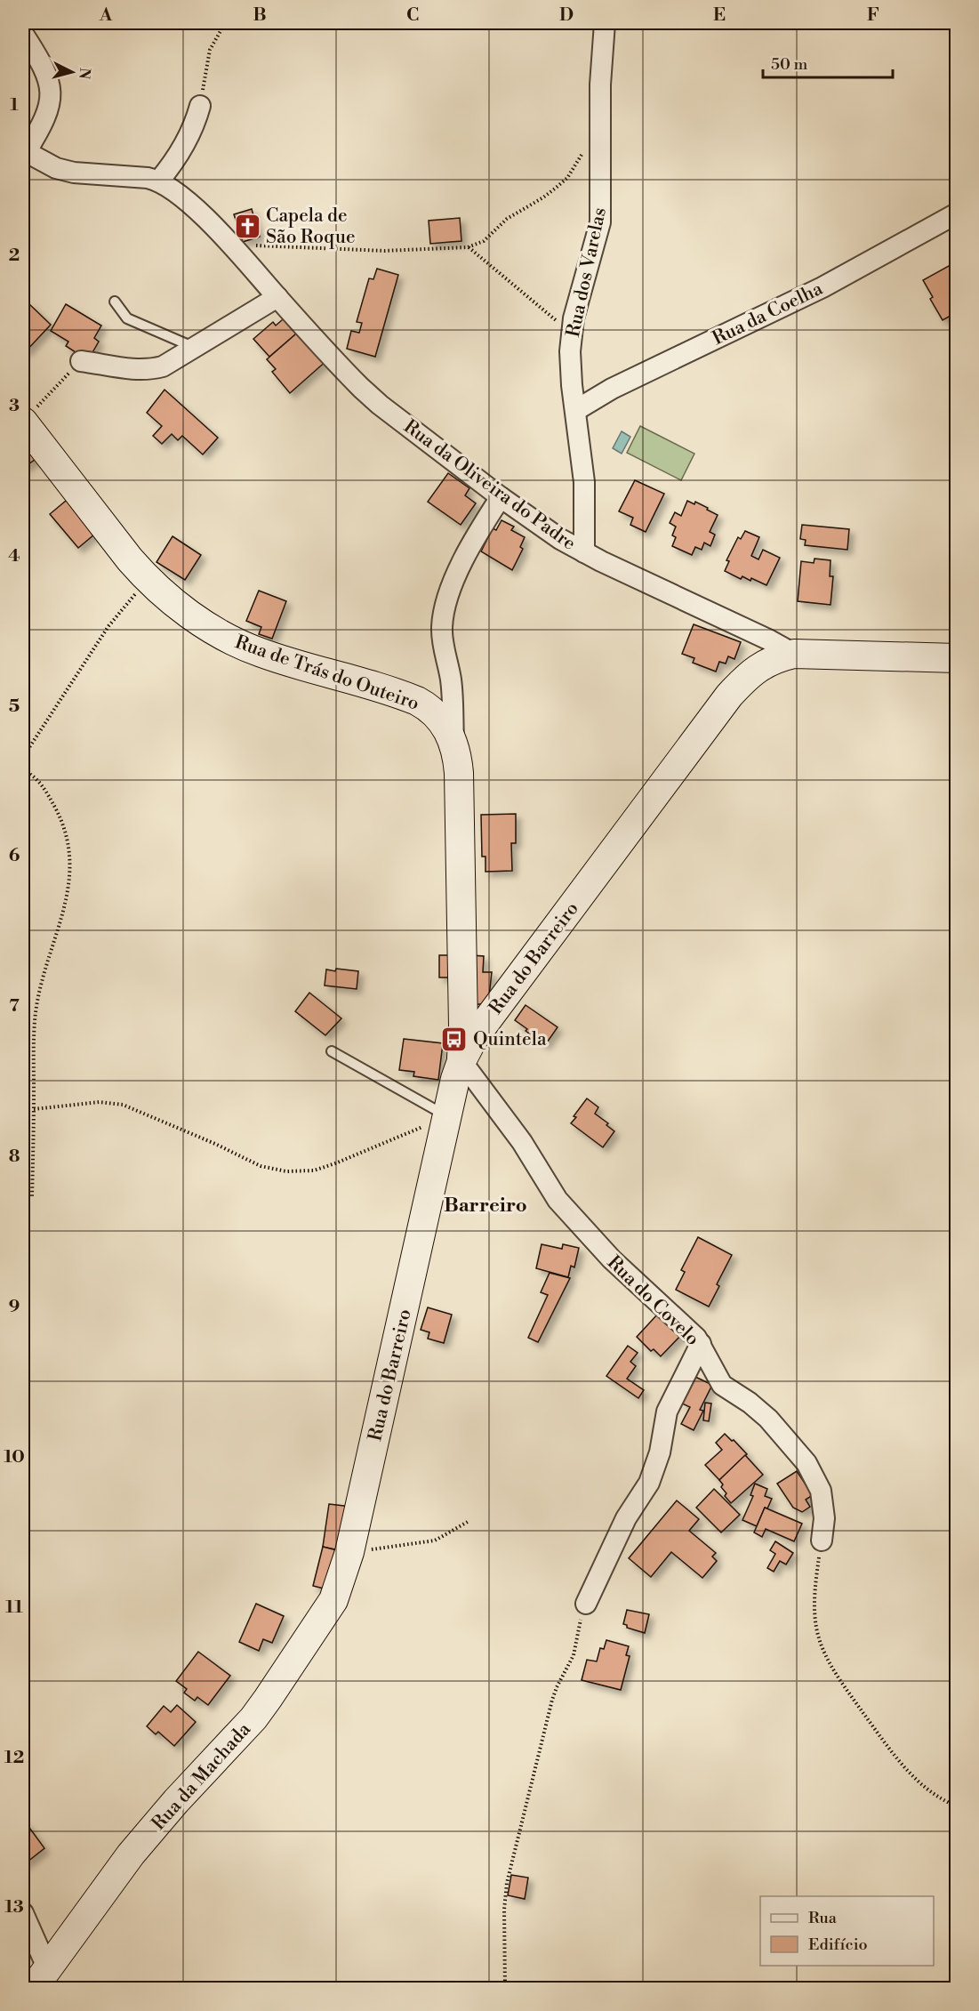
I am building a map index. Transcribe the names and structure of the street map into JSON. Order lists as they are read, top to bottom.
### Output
{
  "streets": {
    "street": [
      "Rua dos Varelas",
      "Rua da Coelha",
      "Rua da Oliveira do Padre",
      "Rua de Trás do Outeiro",
      "Rua do Barreiro",
      "Rua do Covelo",
      "Rua da Machada"
    ]
  },
  "crossings": [
    ["Rua dos Varelas", "Rua da Coelha"],
    ["Rua dos Varelas", "Rua da Oliveira do Padre"],
    ["Rua da Oliveira do Padre", "Rua do Barreiro"],
    ["Rua de Trás do Outeiro", "Rua do Barreiro"],
    ["Rua de Trás do Outeiro", "Rua do Covelo"],
    ["Rua do Barreiro", "Rua do Covelo"],
    ["Rua do Barreiro", "Rua da Machada"]
  ],
  "districts": ["Barreiro"],
  "places": {
    "church": ["Capela de São Roque"],
    "bus stop": ["Quintela"]
  },
  "legend": ["Rua", "Edifício"],
  "scale_bar": "50 m",
  "north": "right",
  "grid": {
    "columns": [
      "A",
      "B",
      "C",
      "D",
      "E",
      "F"
    ],
    "rows": [
      "1",
      "2",
      "3",
      "4",
      "5",
      "6",
      "7",
      "8",
      "9",
      "10",
      "11",
      "12",
      "13"
    ]
  }
}
